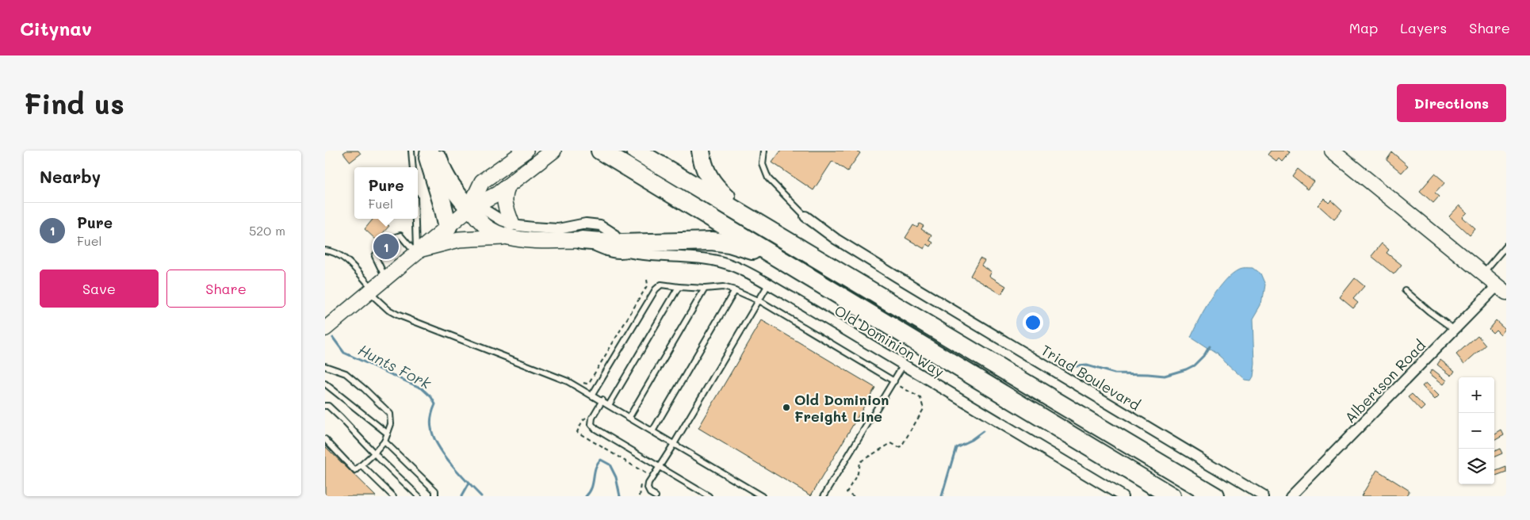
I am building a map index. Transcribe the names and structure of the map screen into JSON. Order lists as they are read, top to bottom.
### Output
{
  "streets": {
    "street": ["Old Dominion Way", "Triad Boulevard", "Albertson Road"]
  },
  "water": ["Hunts Fork"],
  "places": ["Old Dominion Freight Line"],
  "page": {
    "header": "Citynav",
    "nav": ["Map", "Layers", "Share"],
    "buttons": [
      "Directions",
      ["Save", "Share"]
    ],
    "title": "Find us",
    "heading": "Nearby",
    "popup": ["Pure", "Fuel"],
    "list": [
      {
        "mark": "1",
        "name": "Pure",
        "note": "Fuel",
        "value": "520 m"
      }
    ],
    "pins": "1",
    "map_buttons": ["+", "−"]
  }
}
